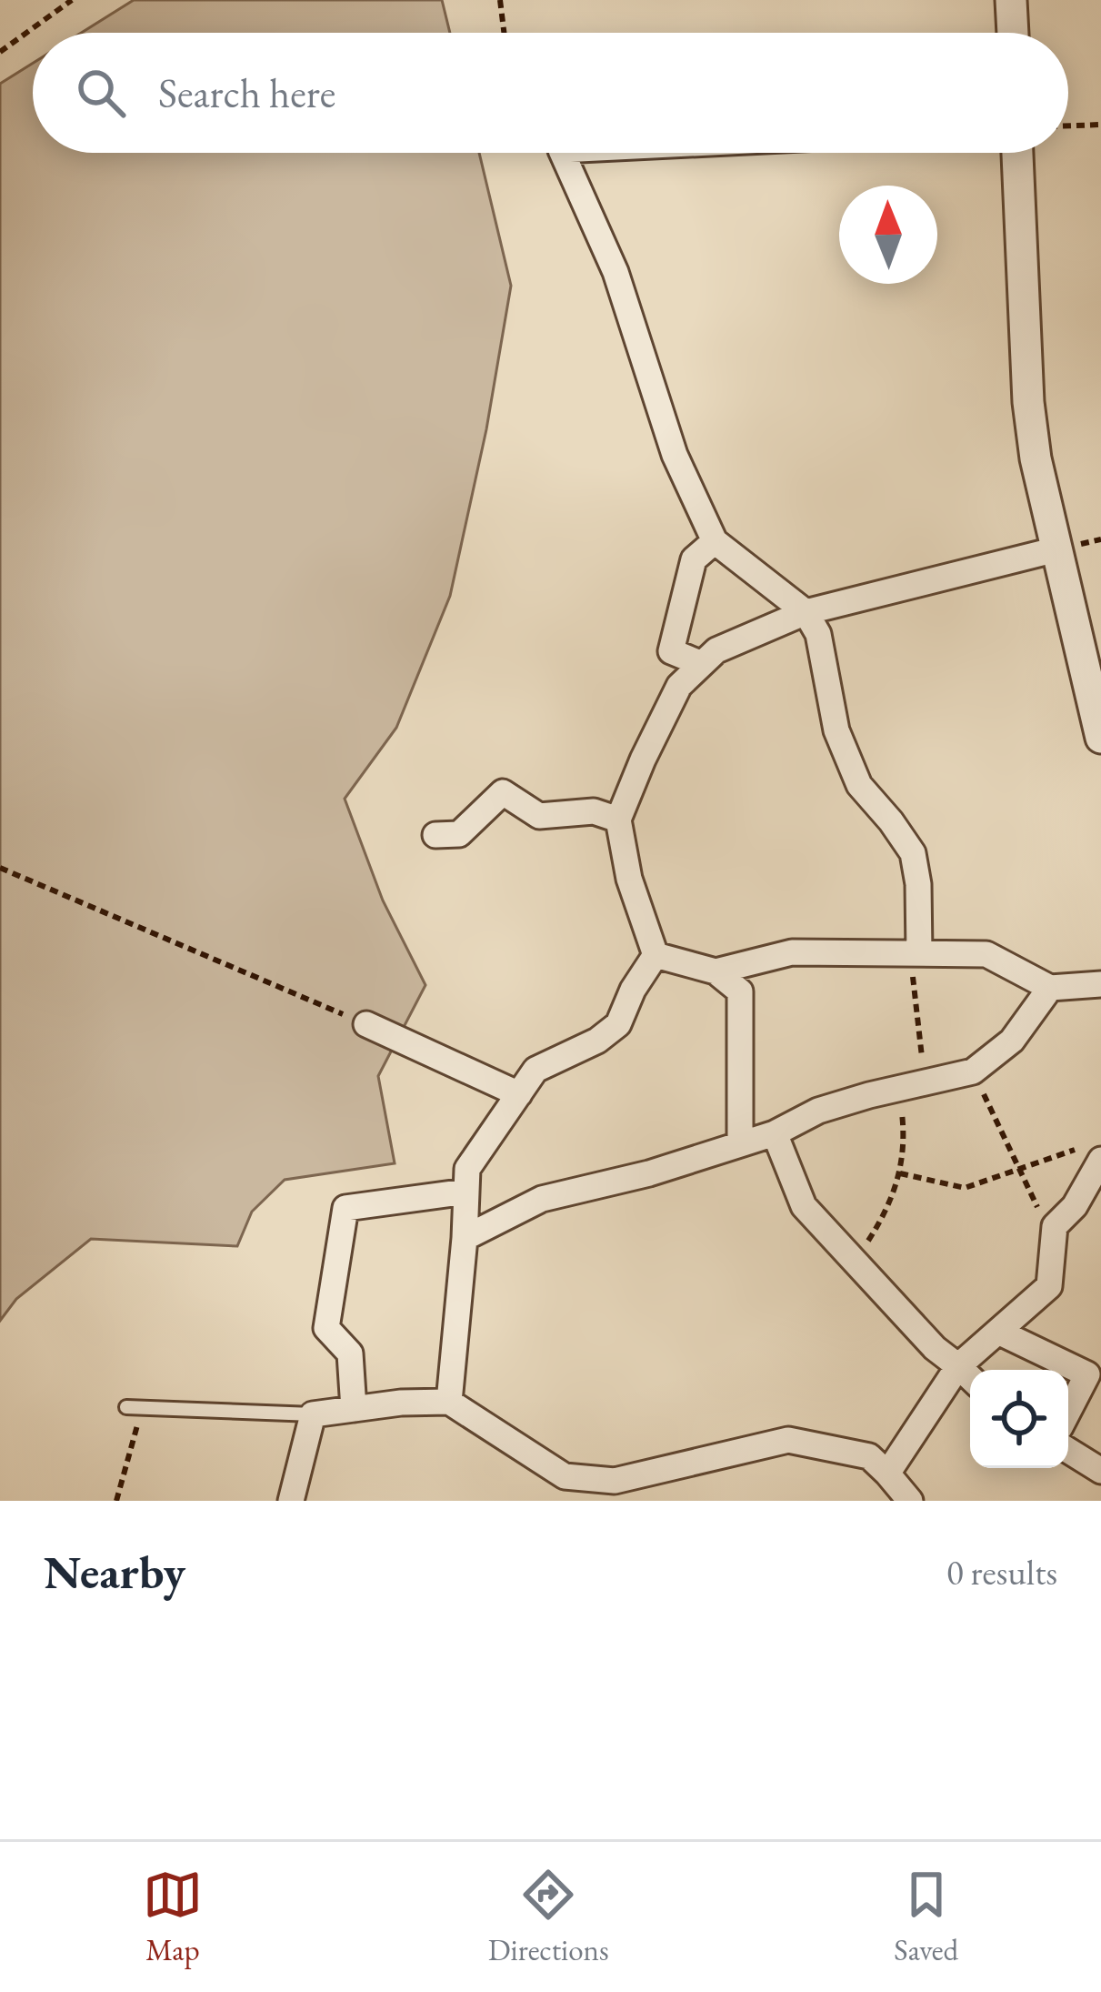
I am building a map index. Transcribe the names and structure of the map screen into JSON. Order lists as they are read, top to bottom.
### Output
{
  "north": "top",
  "page": {
    "search": "Search here",
    "heading": ["Nearby", "0 results"],
    "nav": ["Map", "Directions", "Saved"]
  }
}
